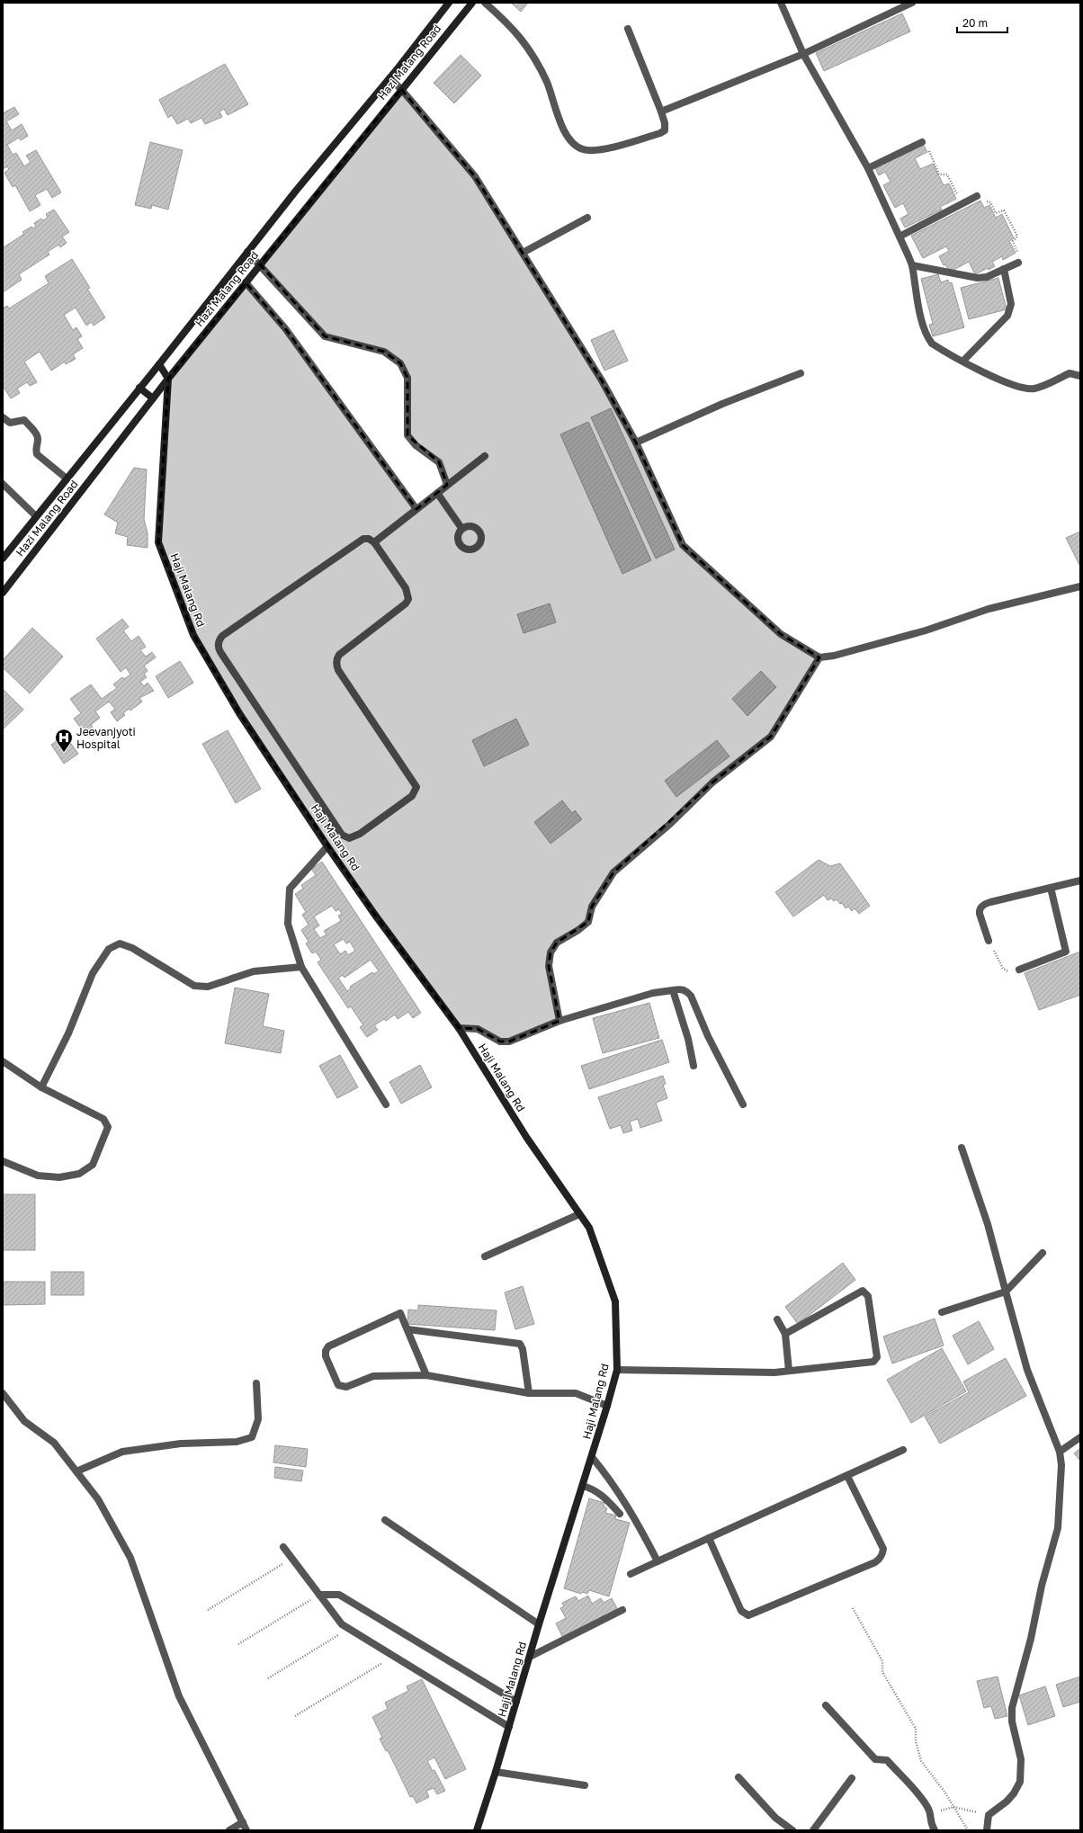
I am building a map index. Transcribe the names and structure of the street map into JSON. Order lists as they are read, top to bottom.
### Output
{
  "streets": {
    "street": ["Hazi Malang Road", "Haji Malang Rd"]
  },
  "crossings": [
    ["Hazi Malang Road", "Haji Malang Rd"]
  ],
  "places": {
    "hospital": ["Jeevanjyoti Hospital"]
  },
  "scale_bar": "20 m"
}
